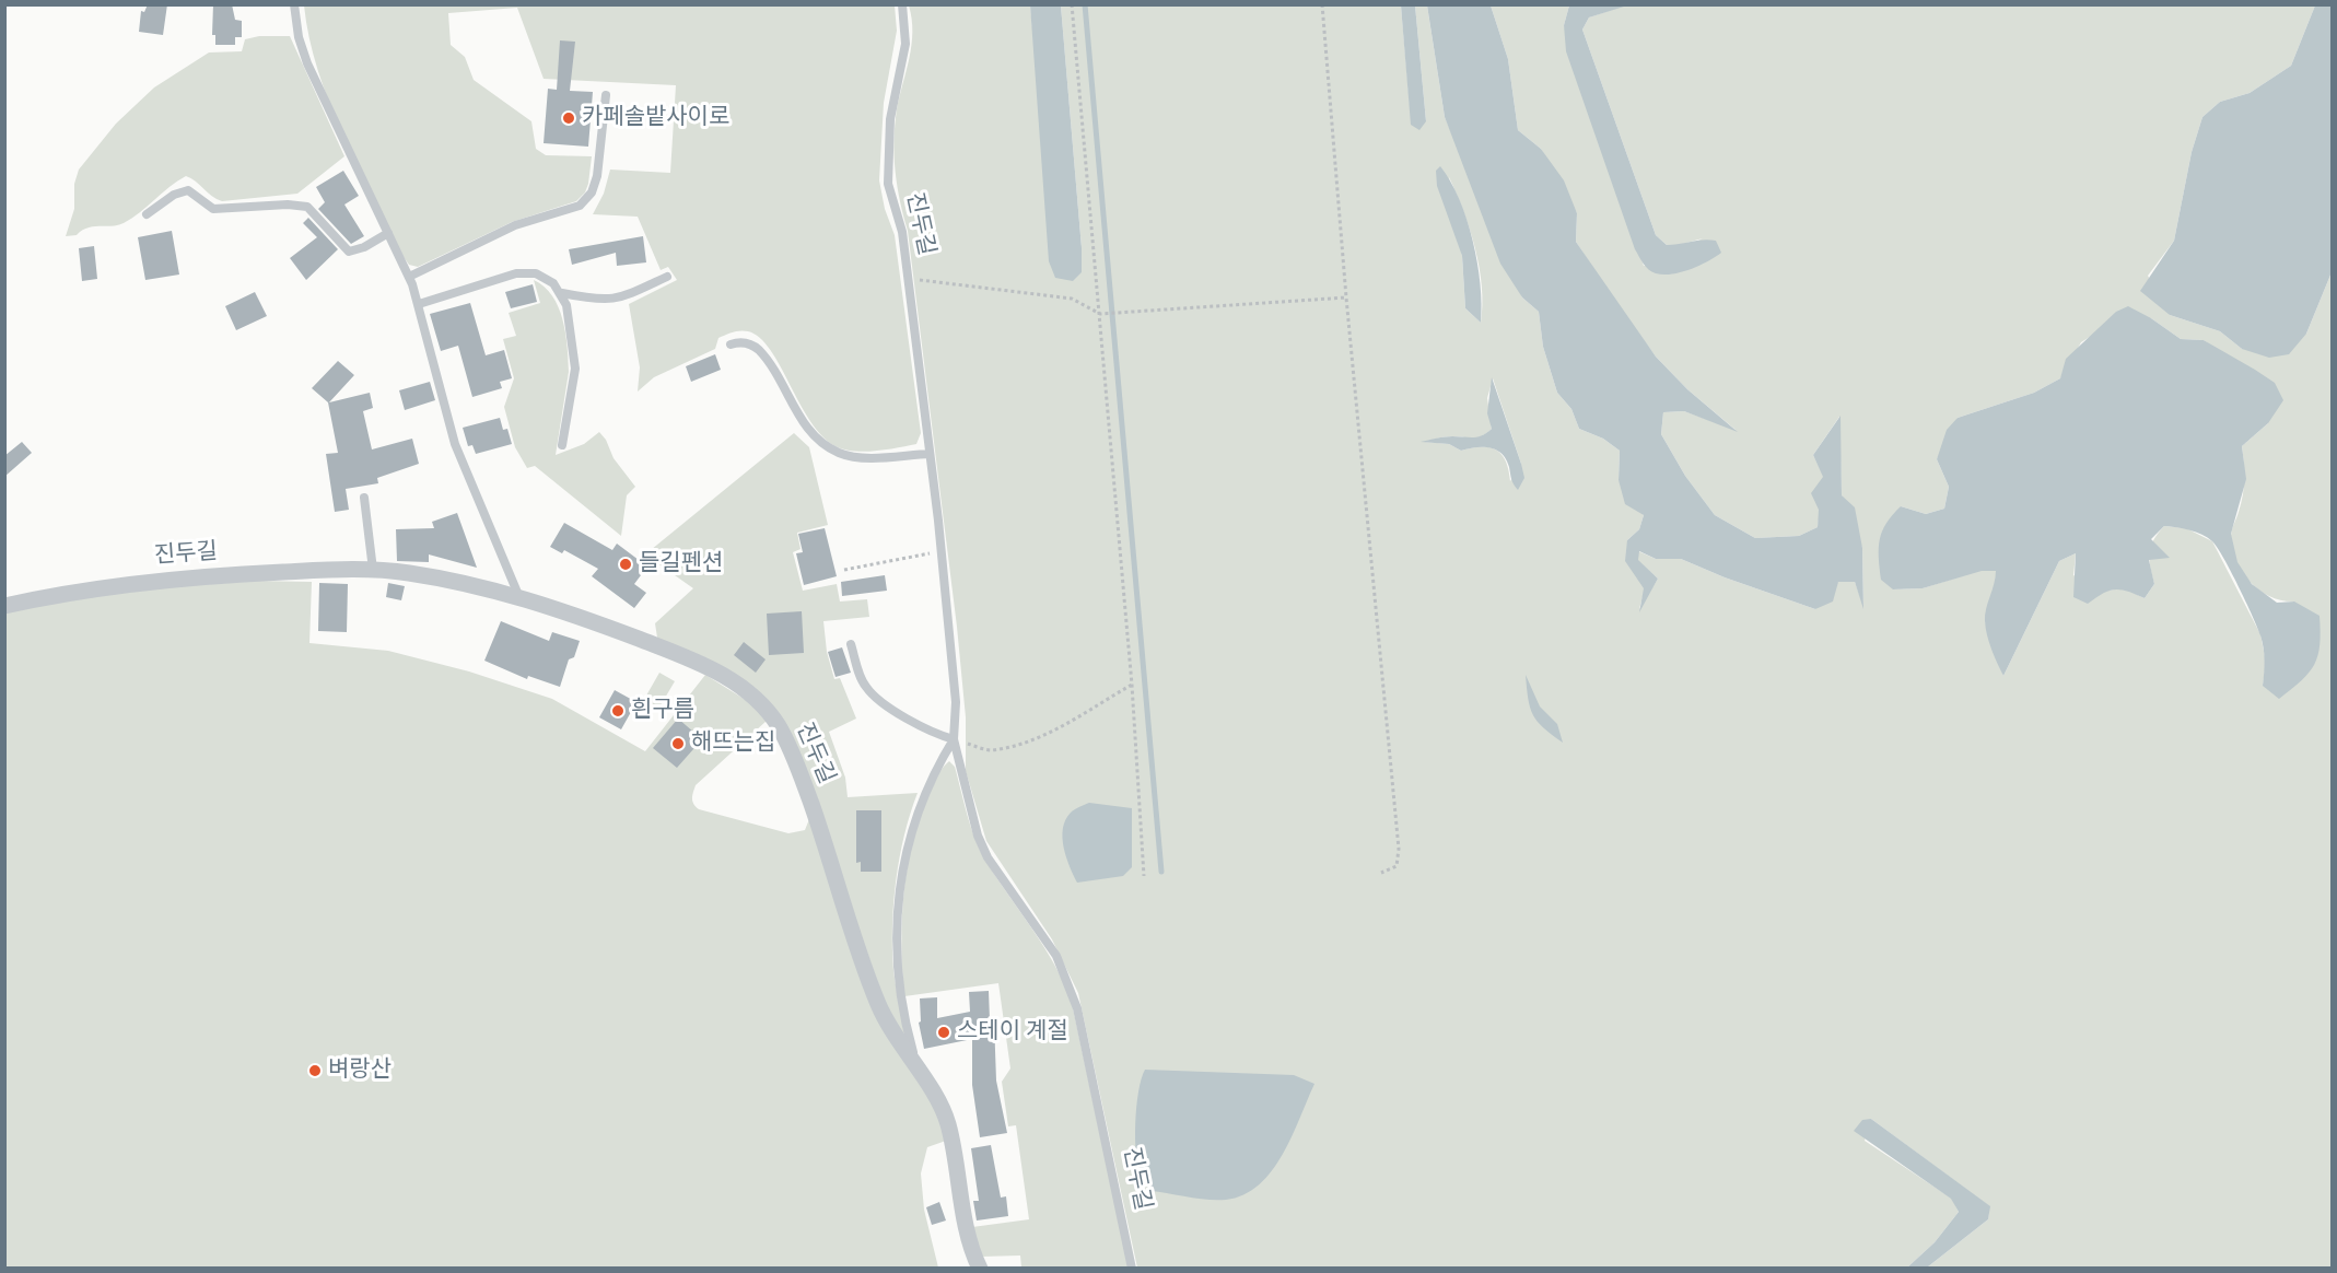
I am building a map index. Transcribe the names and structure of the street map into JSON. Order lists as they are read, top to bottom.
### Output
{
  "streets": {
    "street": ["진두길"]
  },
  "places": [
    "카페솔밭사이로",
    "들길펜션",
    "흰구름",
    "해뜨는집",
    "스테이 계절",
    "벼랑산"
  ]
}
